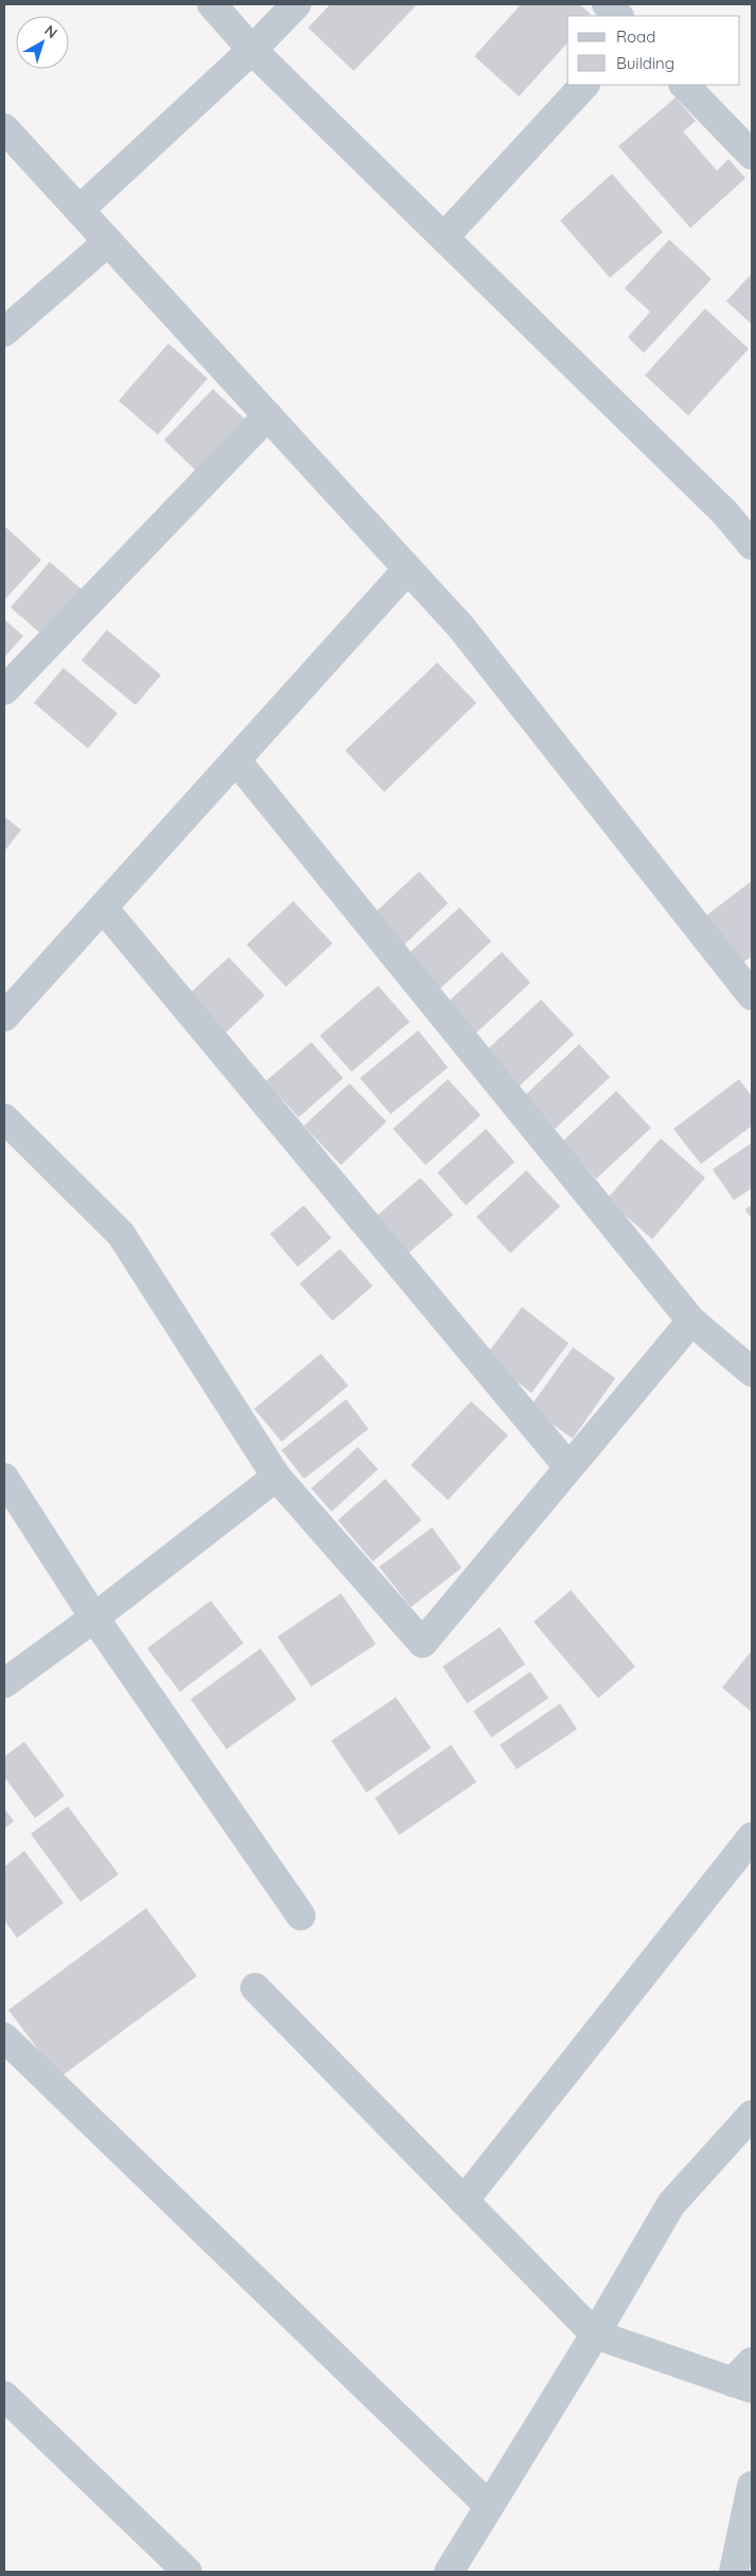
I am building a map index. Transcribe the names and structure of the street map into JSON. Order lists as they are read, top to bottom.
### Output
{
  "legend": ["Road", "Building"],
  "north": "top right"
}
